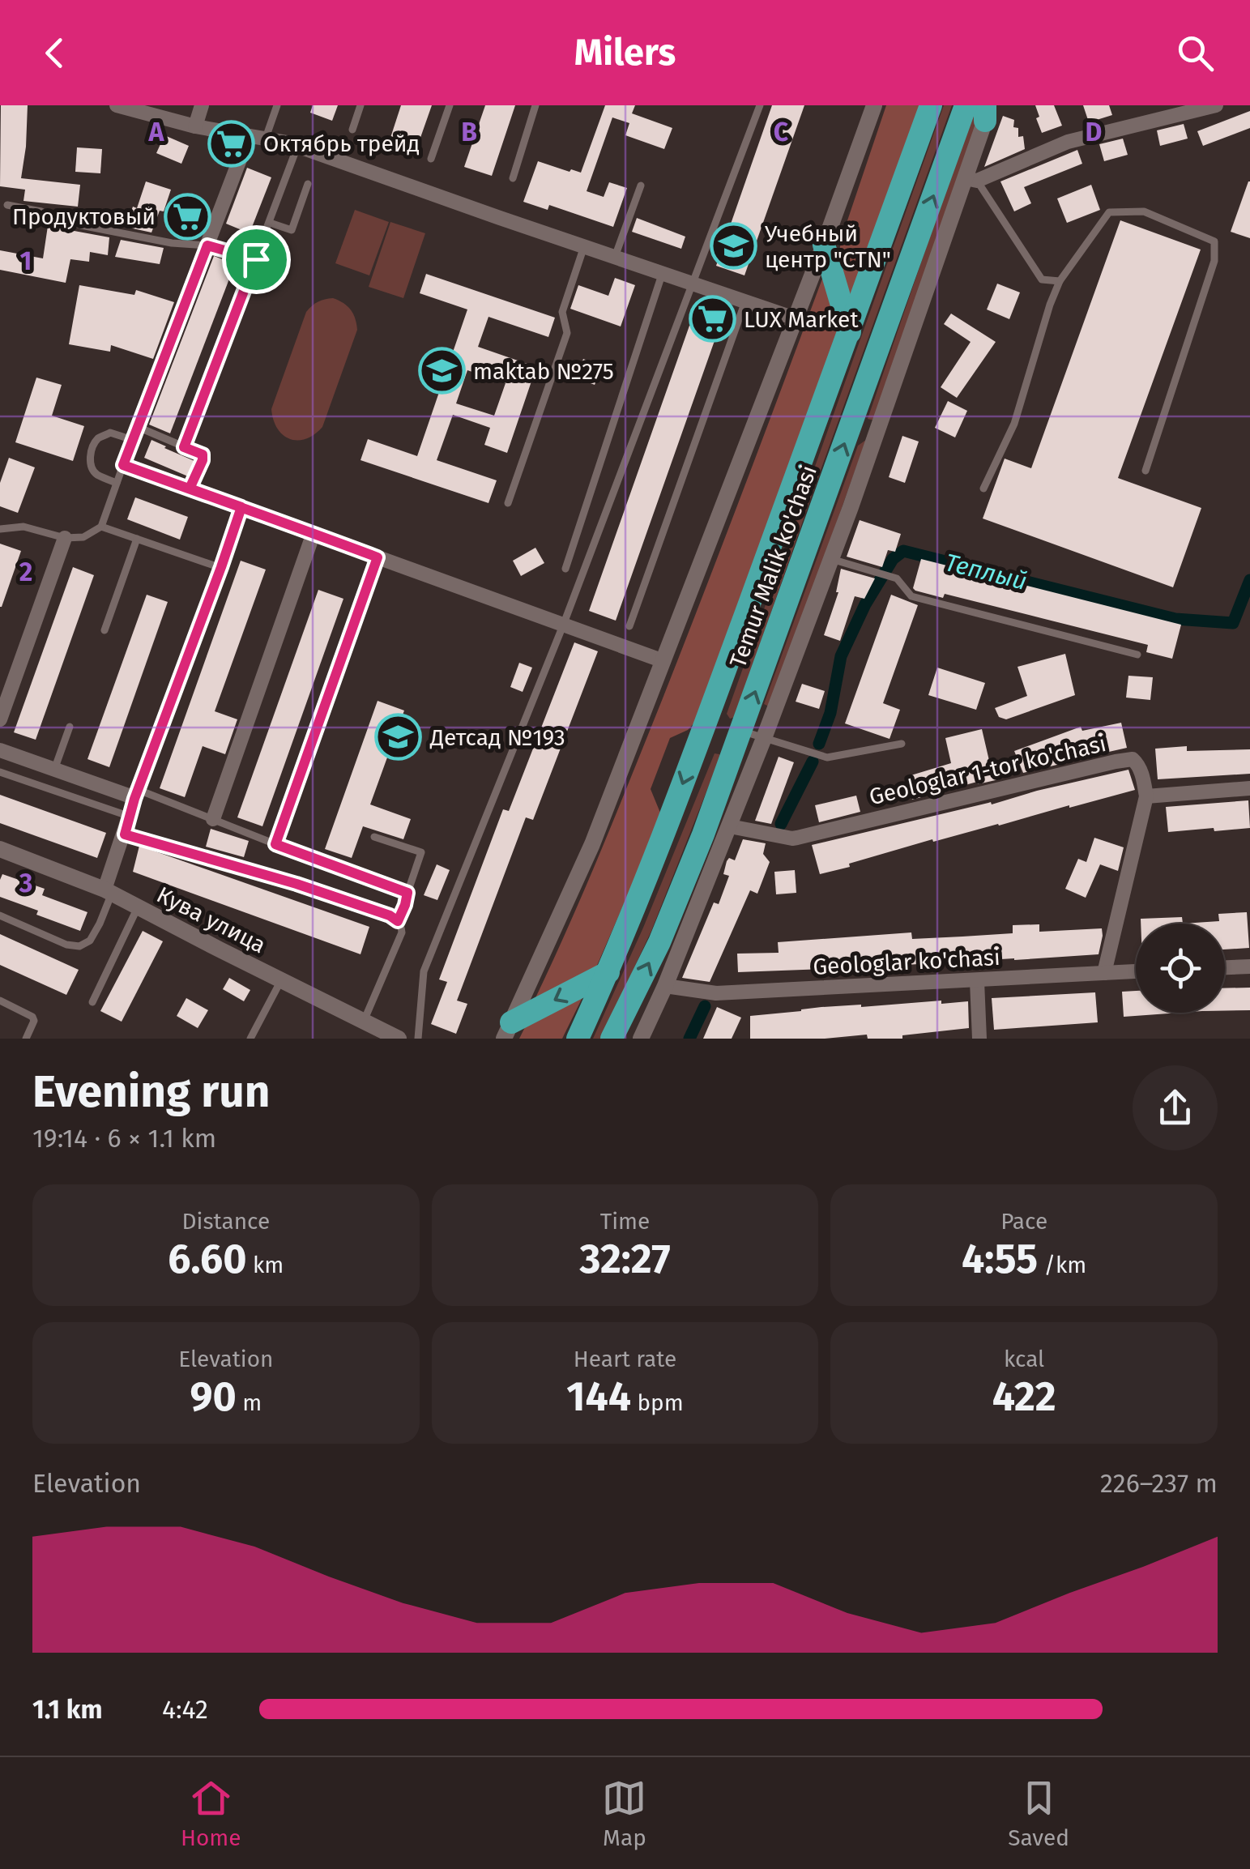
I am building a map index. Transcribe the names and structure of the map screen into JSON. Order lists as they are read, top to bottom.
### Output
{
  "streets": {
    "highway": ["Temur Malik ko'chasi"],
    "street": ["Geologlar 1-tor ko'chasi", "Кува улица", "Geologlar ko'chasi"]
  },
  "water": ["Теплый"],
  "places": {
    "supermarket": ["Октябрь трейд", "Продуктовый", "LUX Market"],
    "school or university": ["Учебный центр \"CTN\"", "maktab №275", "Детсад №193"]
  },
  "page": {
    "header": "Milers",
    "heading": ["Evening run", "19:14 · 6 × 1.1 km"],
    "stats": [
      ["Distance", "6.60 km"],
      ["Time", "32:27"],
      ["Pace", "4:55 /km"],
      ["Elevation", "90 m"],
      ["Heart rate", "144 bpm"],
      ["kcal", "422"]
    ],
    "chart": ["Elevation", "226–237 m"],
    "list": [
      {
        "name": "1.1 km",
        "note": "4:42"
      }
    ],
    "tabs": ["Home", "Map", "Saved"]
  },
  "grid": {
    "columns": [
      "A",
      "B",
      "C",
      "D"
    ],
    "rows": ["1", "2", "3"]
  }
}
